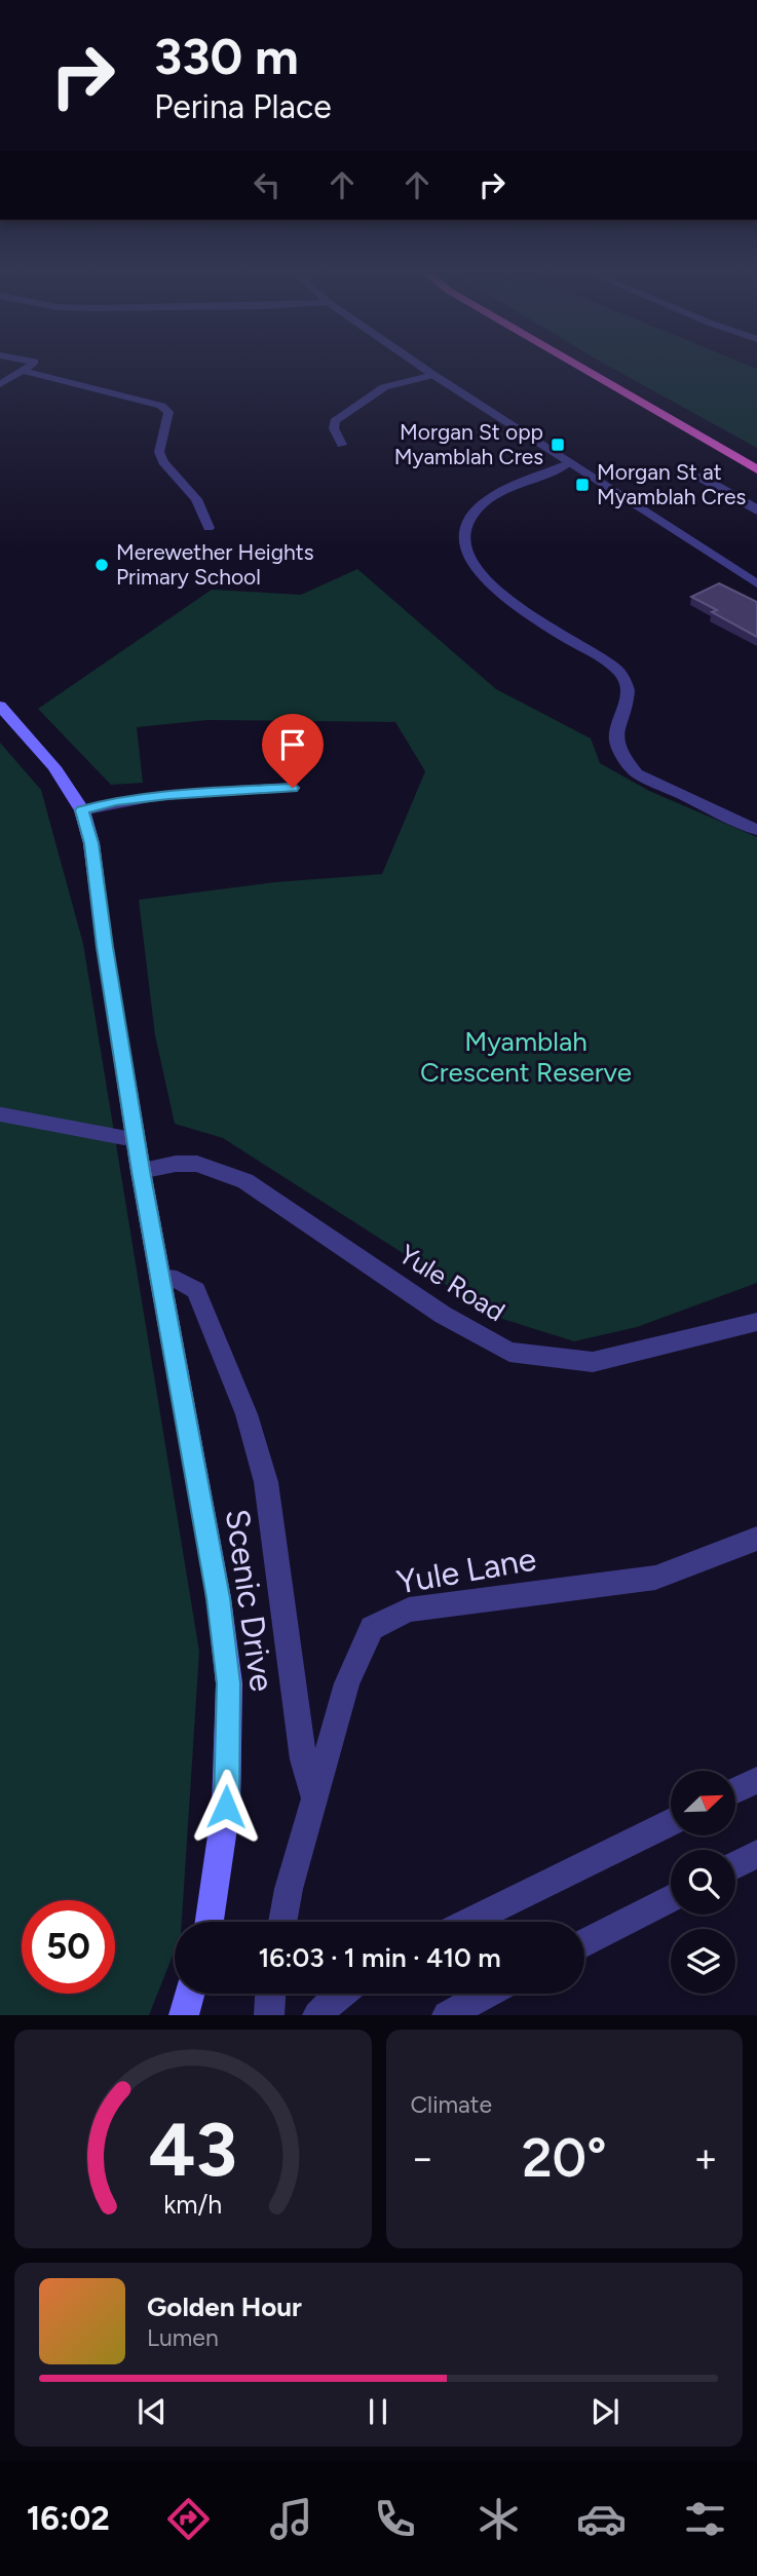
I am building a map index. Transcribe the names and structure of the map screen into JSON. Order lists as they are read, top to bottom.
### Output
{
  "streets": {
    "main road": ["Scenic Drive"],
    "street": ["Yule Road", "Yule Lane"]
  },
  "crossings": [
    ["Yule Road", "Scenic Drive"],
    ["Yule Lane", "Scenic Drive"]
  ],
  "parks": ["Myamblah Crescent Reserve"],
  "places": {
    "transit": ["Morgan St opp Myamblah Cres", "Morgan St at Myamblah Cres"],
    "other": ["Merewether Heights Primary School"]
  },
  "north": "top right",
  "page": {
    "turn": ["330 m", "Perina Place"],
    "limit": "50",
    "trip": "16:03 · 1 min · 410 m",
    "tile": "Climate",
    "heat": ["−", "20°", "+"],
    "song": ["Golden Hour", "Lumen"],
    "tabs": "16:02",
    "gauge": ["43", "km/h"]
  }
}
